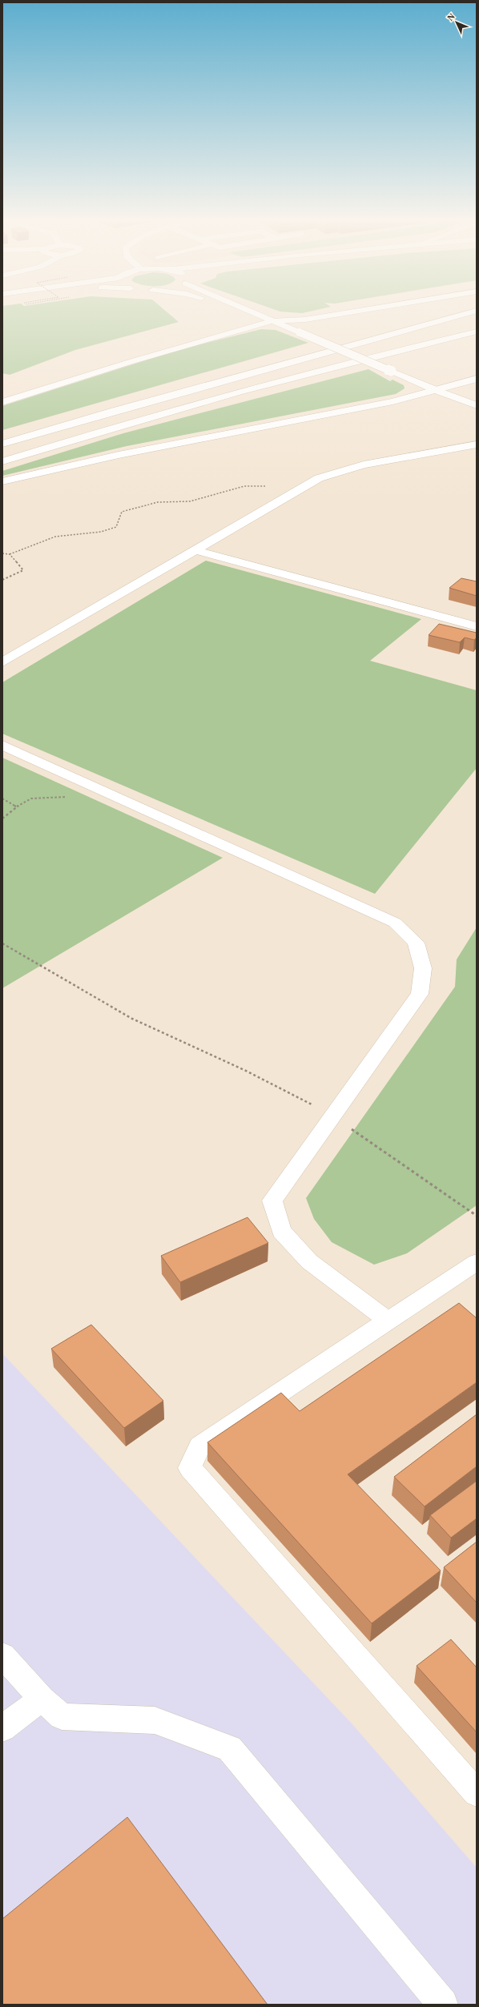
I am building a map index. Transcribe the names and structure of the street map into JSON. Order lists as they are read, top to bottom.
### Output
{
  "north": "top left"
}
